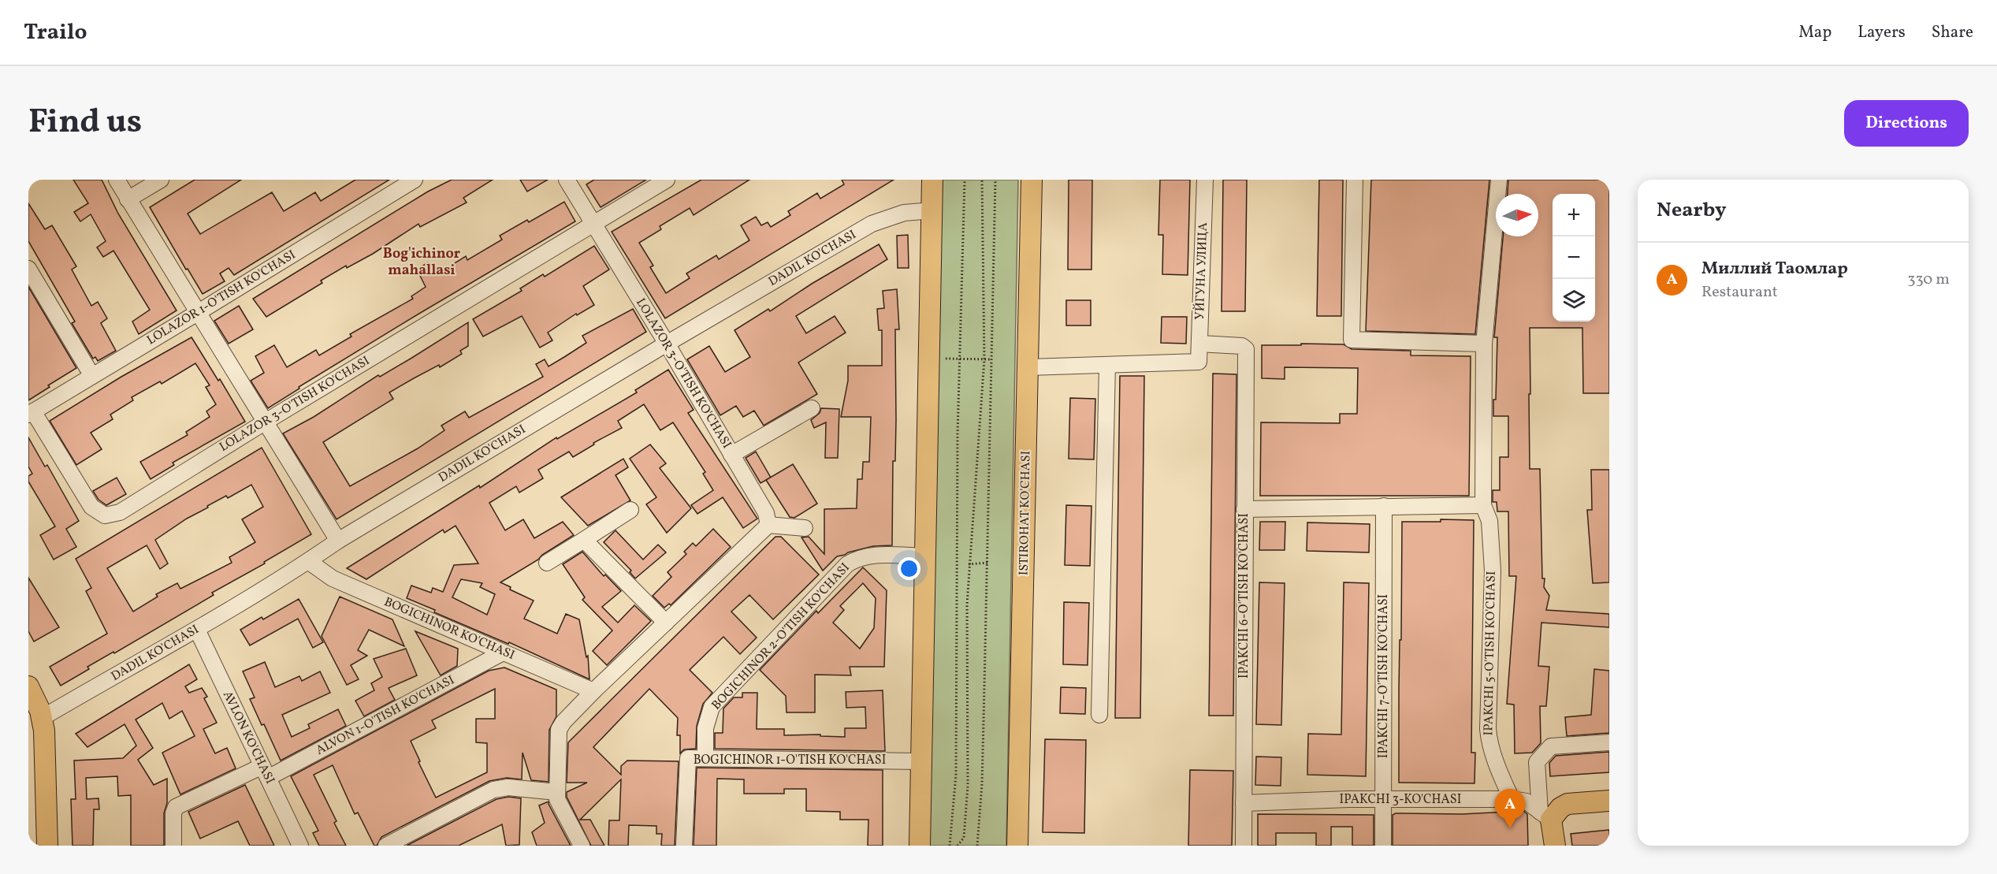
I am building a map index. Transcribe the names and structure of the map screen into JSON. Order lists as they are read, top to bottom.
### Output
{
  "streets": {
    "main road": ["ISTIROHAT KO'CHASI"],
    "street": [
      "DADIL KO'CHASI",
      "УЙГУНА УЛИЦА",
      "LOLAZOR 1-O'TISH KO'CHASI",
      "LOLAZOR 3-O'TISH KO'CHASI",
      "IPAKCHI 6-O'TISH KO'CHASI",
      "BOGICHINOR KO'CHASI",
      "BOGICHINOR 2-O'TISH KO'CHASI",
      "IPAKCHI 5-O'TISH KO'CHASI",
      "IPAKCHI 7-O'TISH KO'CHASI",
      "ALVON 1-O'TISH KO'CHASI",
      "AVLON KO'CHASI",
      "BOGICHINOR 1-O'TISH KO'CHASI",
      "IPAKCHI 3-KO'CHASI"
    ]
  },
  "crossings": [
    ["DADIL KO'CHASI", "LOLAZOR 3-O'TISH KO'CHASI"],
    ["DADIL KO'CHASI", "BOGICHINOR KO'CHASI"],
    ["DADIL KO'CHASI", "AVLON KO'CHASI"],
    ["УЙГУНА УЛИЦА", "IPAKCHI 6-O'TISH KO'CHASI"],
    ["LOLAZOR 1-O'TISH KO'CHASI", "LOLAZOR 3-O'TISH KO'CHASI"],
    ["IPAKCHI 6-O'TISH KO'CHASI", "IPAKCHI 3-KO'CHASI"],
    ["BOGICHINOR KO'CHASI", "ALVON 1-O'TISH KO'CHASI"],
    ["BOGICHINOR 2-O'TISH KO'CHASI", "BOGICHINOR 1-O'TISH KO'CHASI"],
    ["IPAKCHI 5-O'TISH KO'CHASI", "IPAKCHI 3-KO'CHASI"],
    ["IPAKCHI 7-O'TISH KO'CHASI", "IPAKCHI 3-KO'CHASI"],
    ["ALVON 1-O'TISH KO'CHASI", "AVLON KO'CHASI"]
  ],
  "districts": ["Bog'ichinor mahallasi"],
  "north": "right",
  "page": {
    "header": "Trailo",
    "nav": ["Map", "Layers", "Share"],
    "title": "Find us",
    "buttons": "Directions",
    "heading": "Nearby",
    "map_buttons": ["+", "−"],
    "list": [
      {
        "mark": "A",
        "name": "Миллий Таомлар",
        "note": "Restaurant",
        "value": "330 m"
      }
    ],
    "pins": "A"
  }
}
